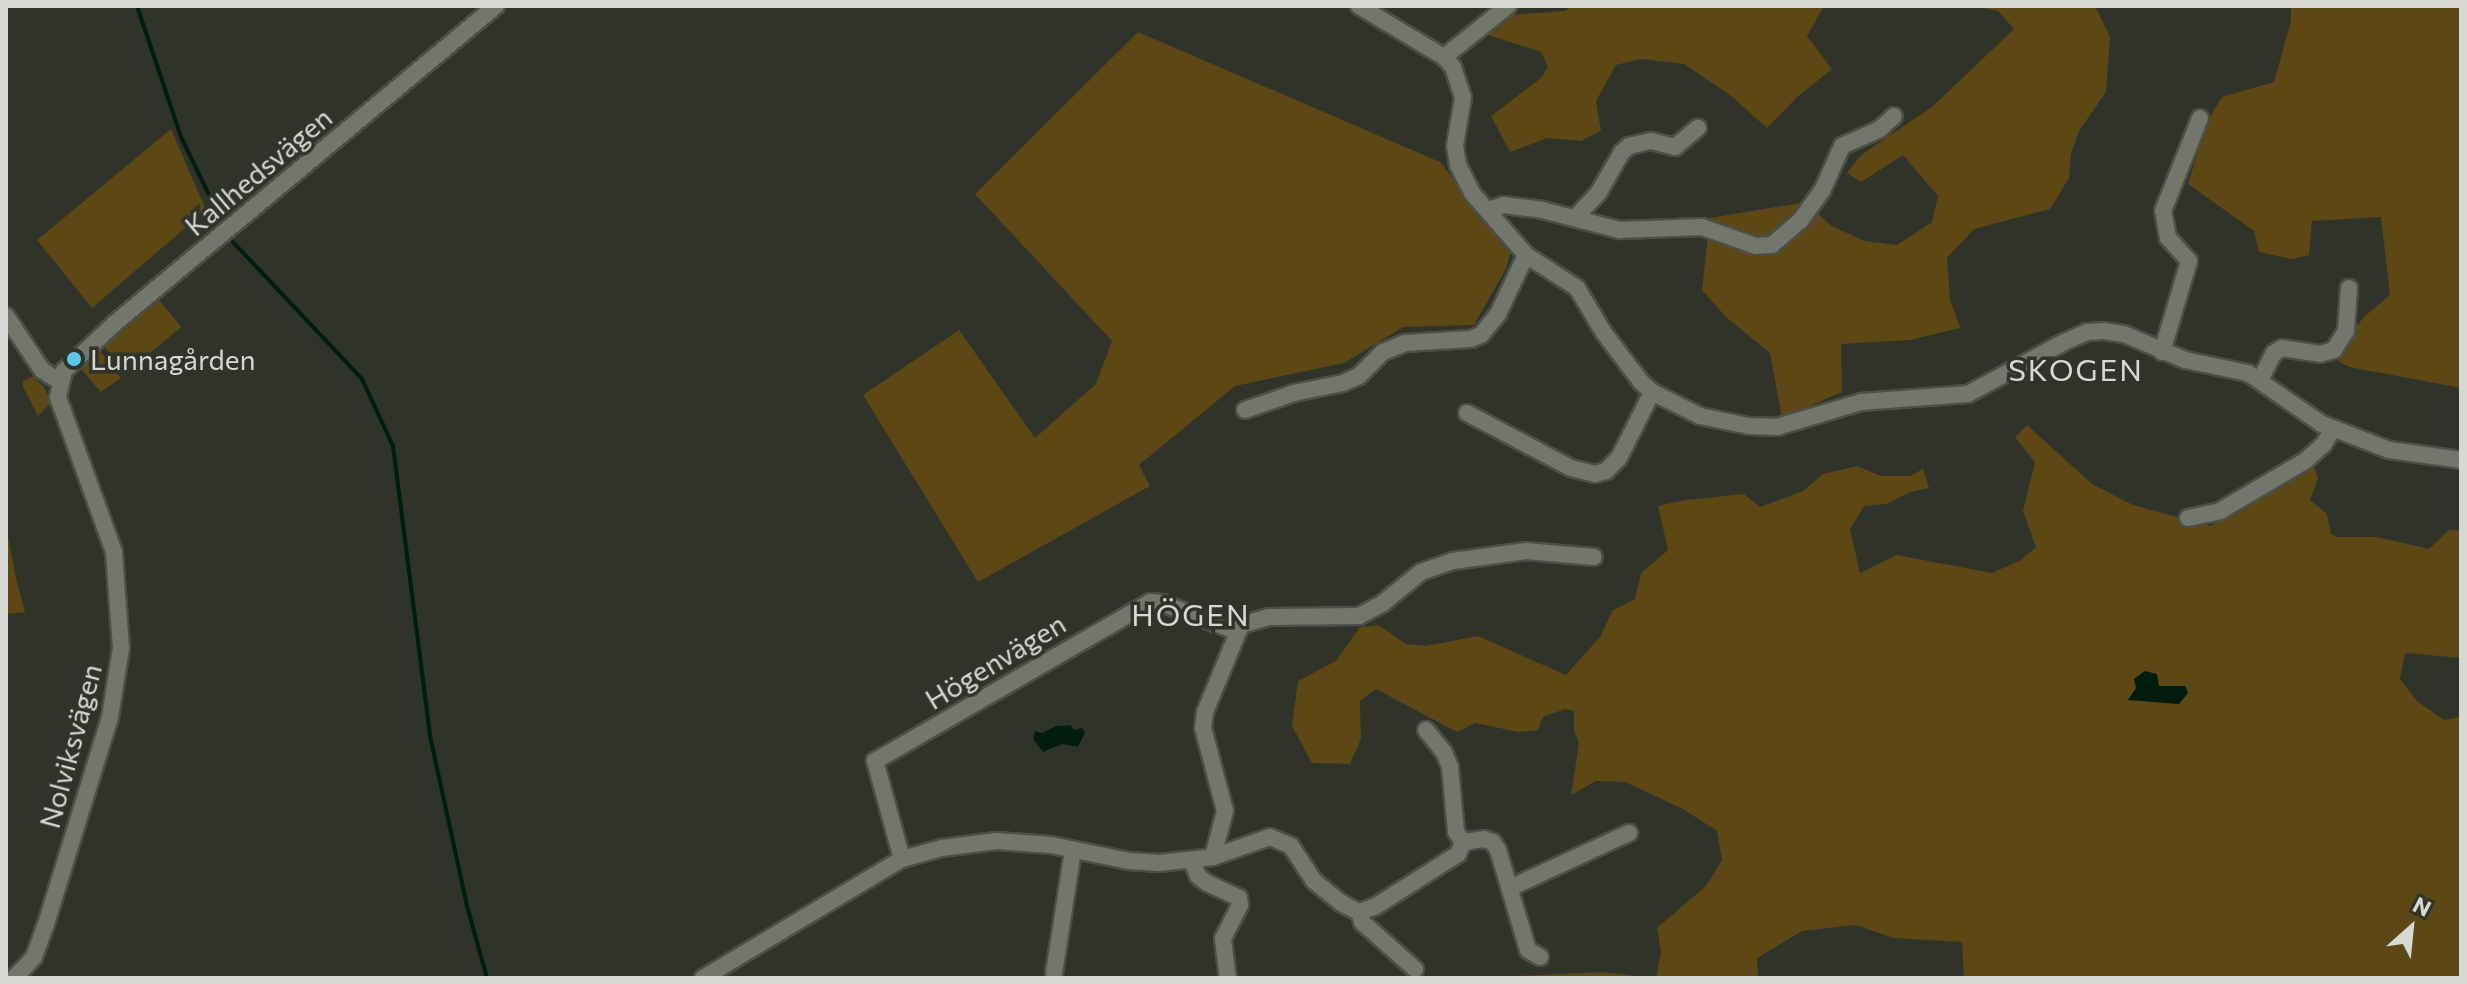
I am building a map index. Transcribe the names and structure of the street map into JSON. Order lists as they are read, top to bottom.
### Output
{
  "streets": {
    "street": ["Kallhedsvägen", "Högenvägen", "Nolviksvägen"]
  },
  "crossings": [
    ["Kallhedsvägen", "Nolviksvägen"]
  ],
  "districts": ["SKOGEN", "HÖGEN"],
  "places": ["Lunnagården"],
  "north": "top right"
}
